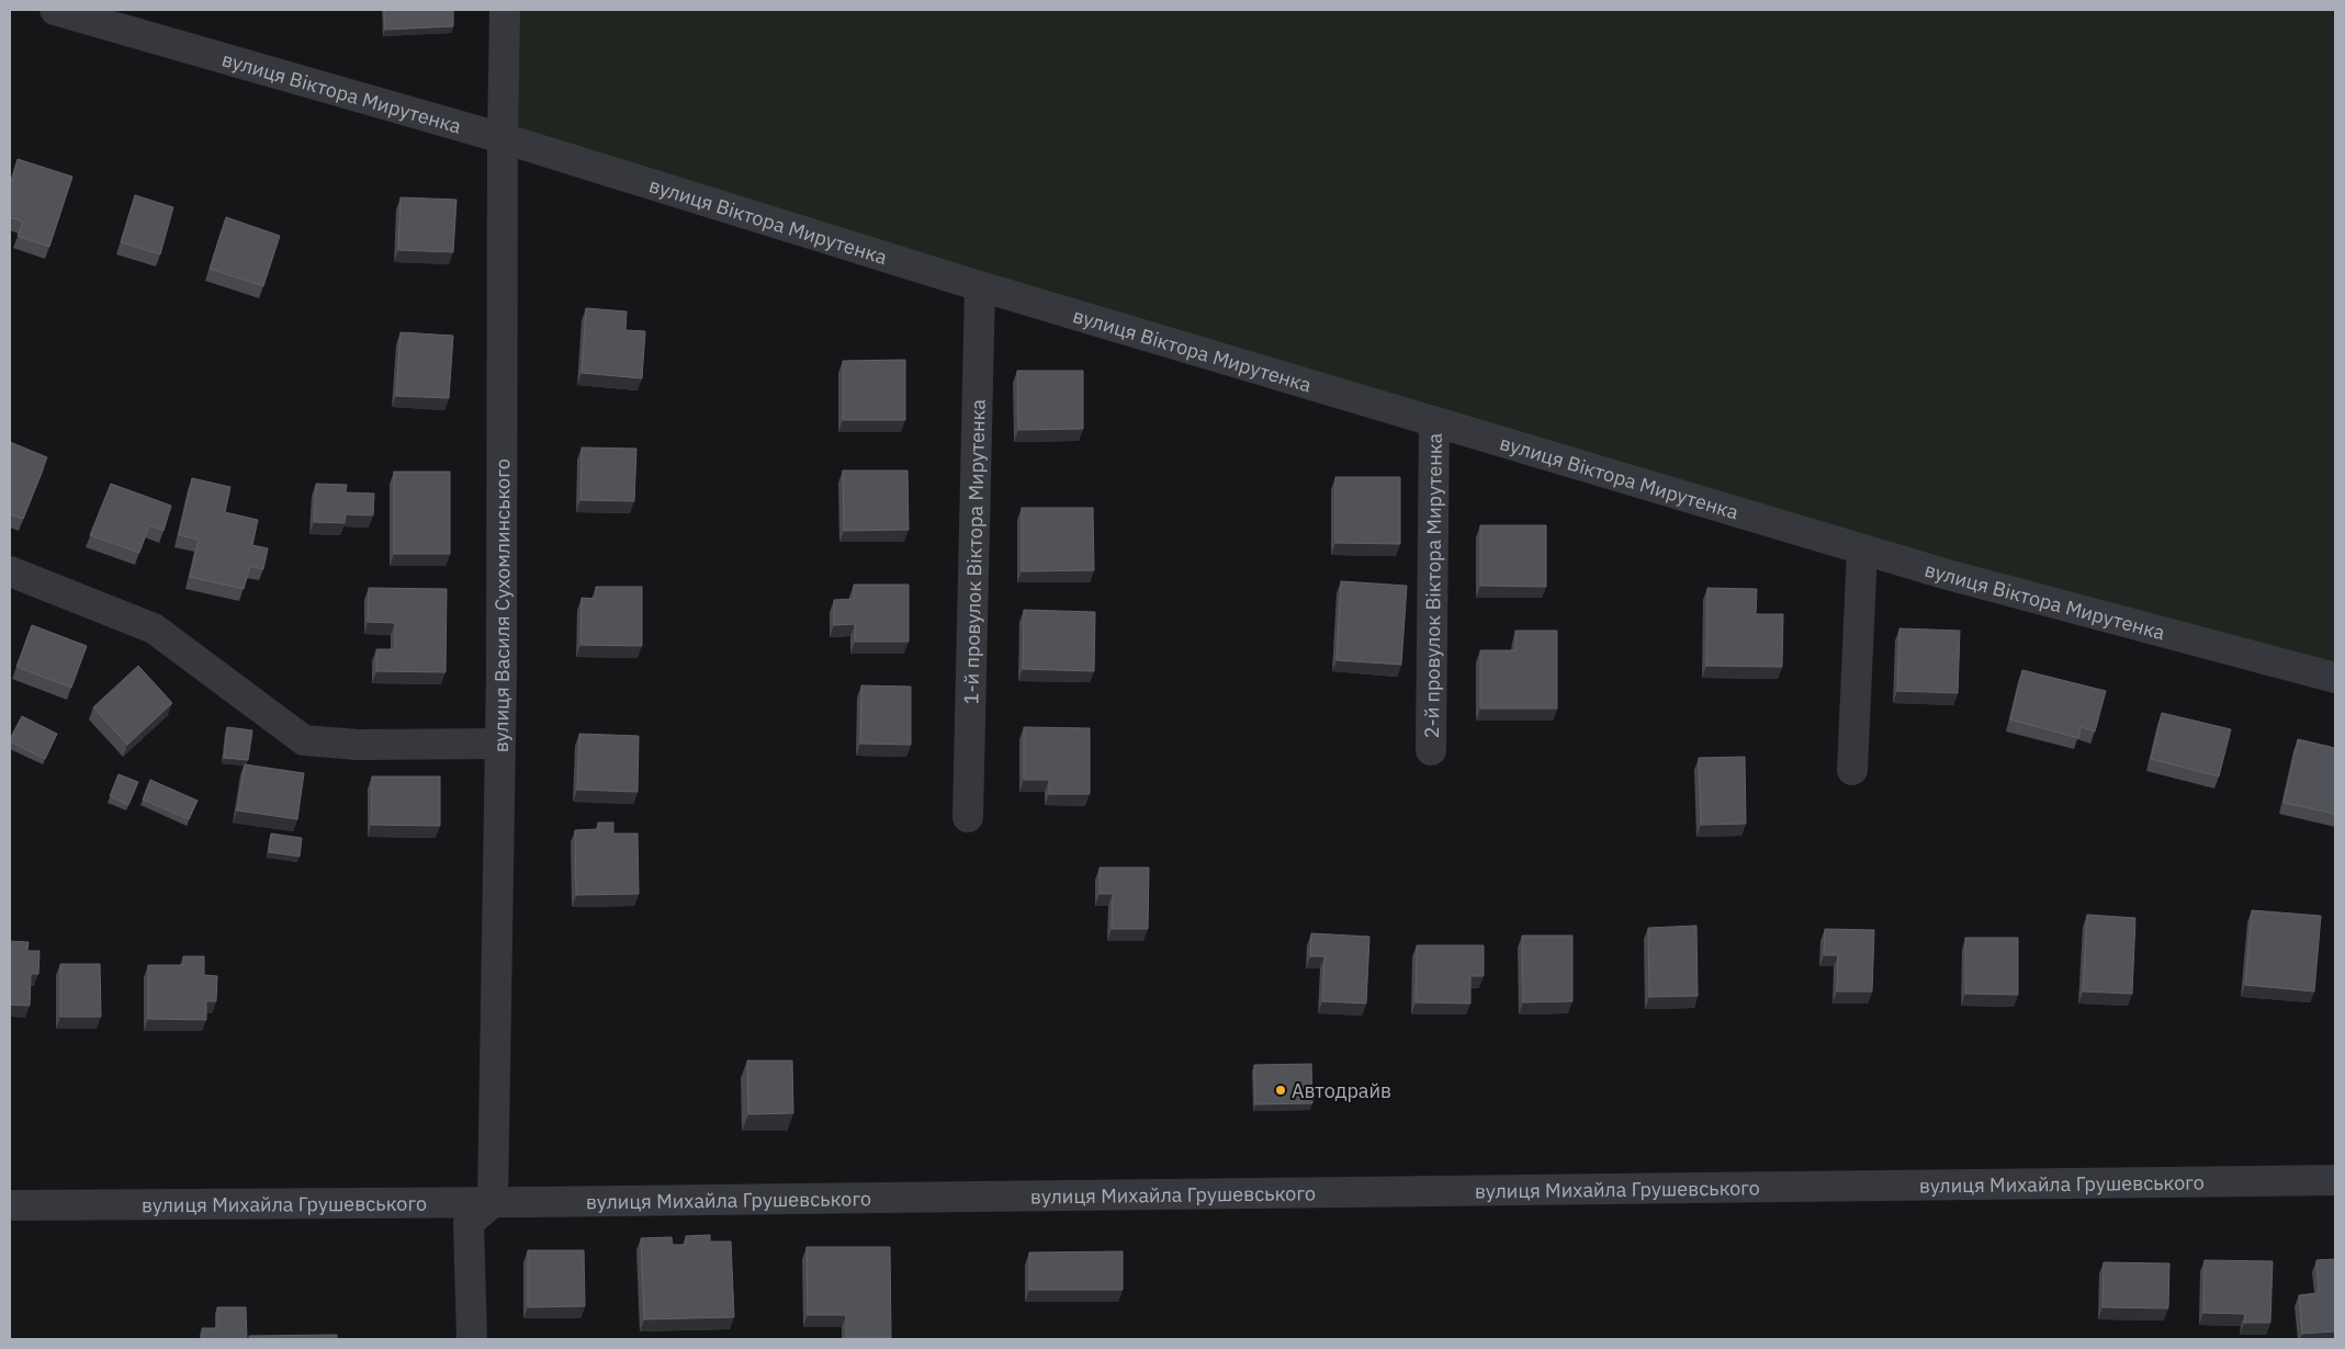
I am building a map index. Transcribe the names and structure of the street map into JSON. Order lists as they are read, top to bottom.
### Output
{
  "streets": {
    "street": [
      "вулиця Віктора Мирутенка",
      "1-й провулок Віктора Мирутенка",
      "2-й провулок Віктора Мирутенка",
      "вулиця Василя Сухомлинського",
      "вулиця Михайла Грушевського"
    ]
  },
  "crossings": [
    ["вулиця Віктора Мирутенка", "1-й провулок Віктора Мирутенка"],
    ["вулиця Віктора Мирутенка", "2-й провулок Віктора Мирутенка"],
    ["вулиця Віктора Мирутенка", "вулиця Василя Сухомлинського"],
    ["вулиця Василя Сухомлинського", "вулиця Михайла Грушевського"]
  ],
  "places": ["Автодрайв"]
}
